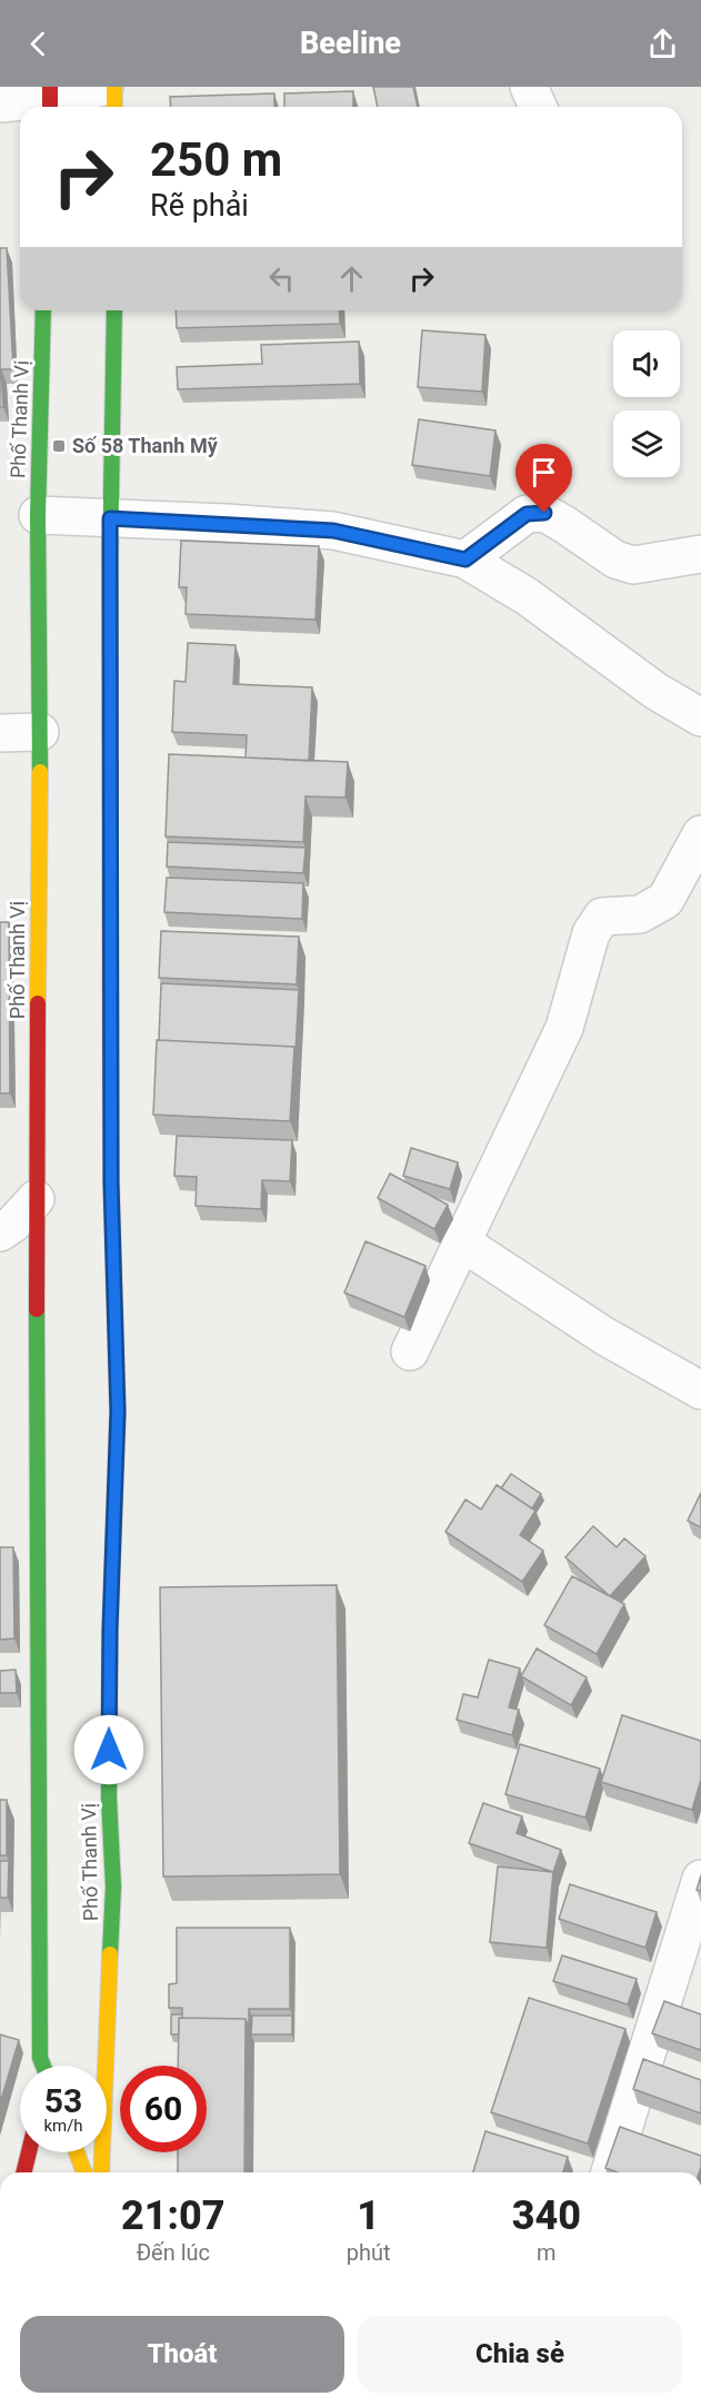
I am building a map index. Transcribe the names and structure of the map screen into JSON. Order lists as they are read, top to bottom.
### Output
{
  "streets": {
    "main road": ["Phố Thanh Vị"]
  },
  "places": {
    "transit": ["Số 58 Thanh Mỹ"]
  },
  "page": {
    "header": "Beeline",
    "turn": ["250 m", "Rẽ phải"],
    "speed": "53 km/h",
    "limit": "60",
    "eta": [
      "21:07",
      "Đến lúc",
      "1",
      "phút",
      "340",
      "m"
    ],
    "buttons": ["Thoát", "Chia sẻ"]
  }
}
